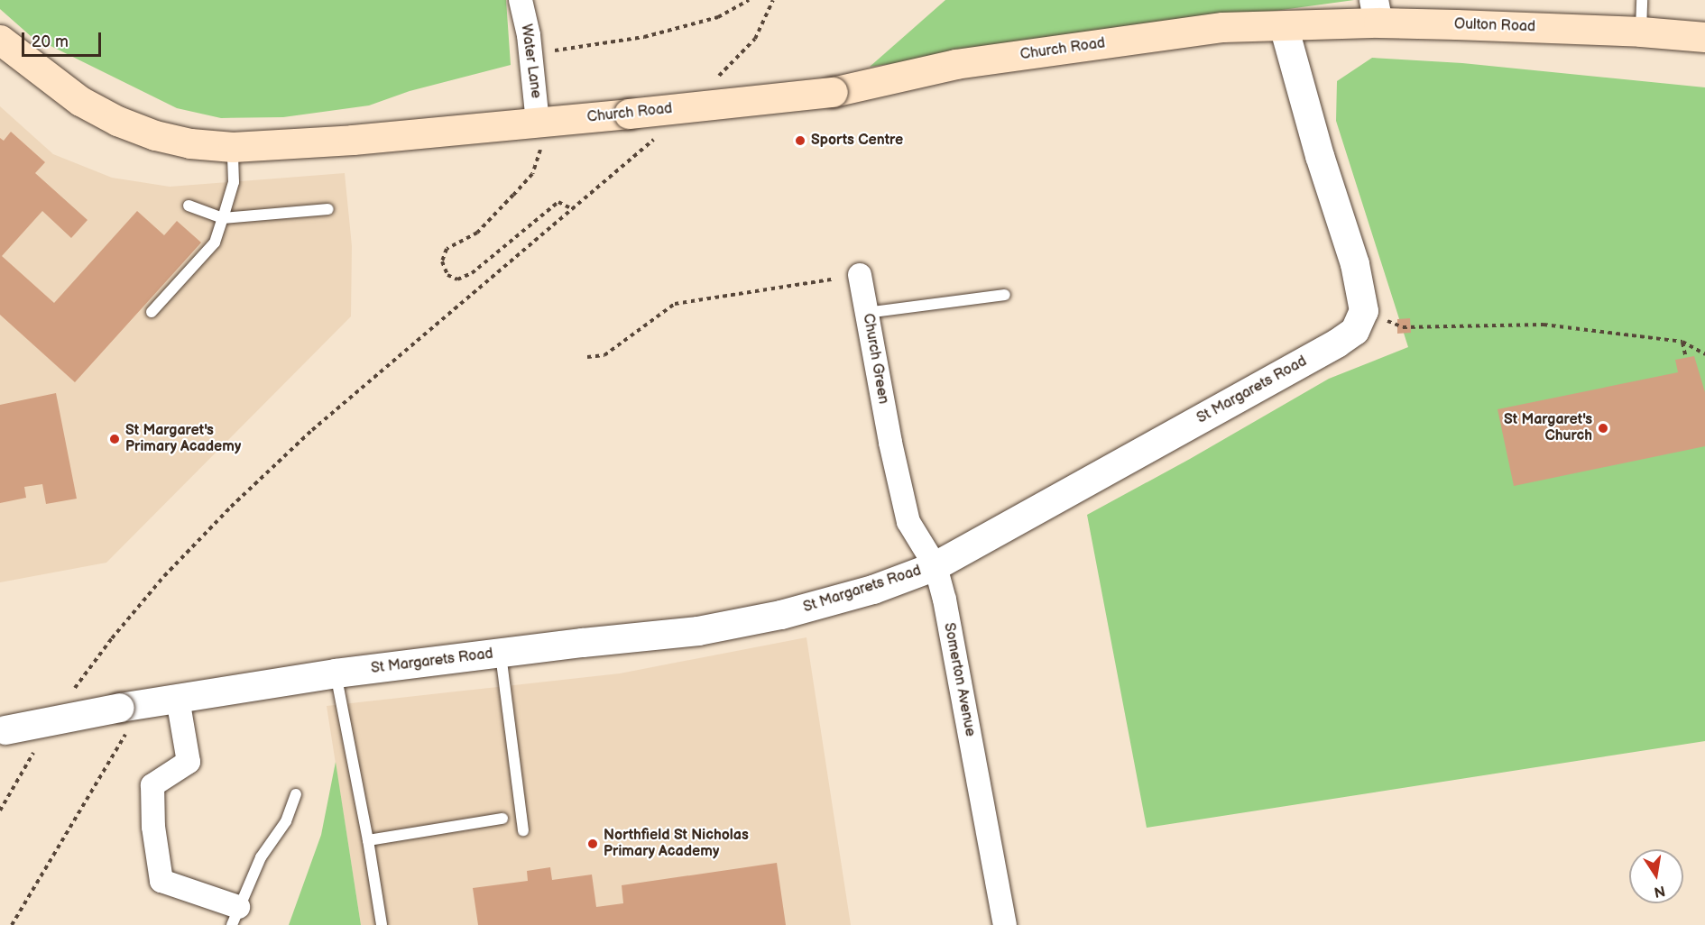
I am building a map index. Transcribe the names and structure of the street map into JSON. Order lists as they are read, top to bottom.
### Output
{
  "streets": {
    "main road": ["Oulton Road", "Church Road"],
    "street": [
      "Water Lane",
      "Church Green",
      "St Margarets Road",
      "Somerton Avenue"
    ]
  },
  "crossings": [
    ["Oulton Road", "Church Road"],
    ["Church Road", "Water Lane"],
    ["Church Green", "Somerton Avenue"],
    ["St Margarets Road", "Somerton Avenue"]
  ],
  "places": [
    "Sports Centre",
    "St Margaret's Church",
    "St Margaret's Primary Academy",
    "Northfield St Nicholas Primary Academy"
  ],
  "scale_bar": "20 m",
  "north": "bottom"
}
